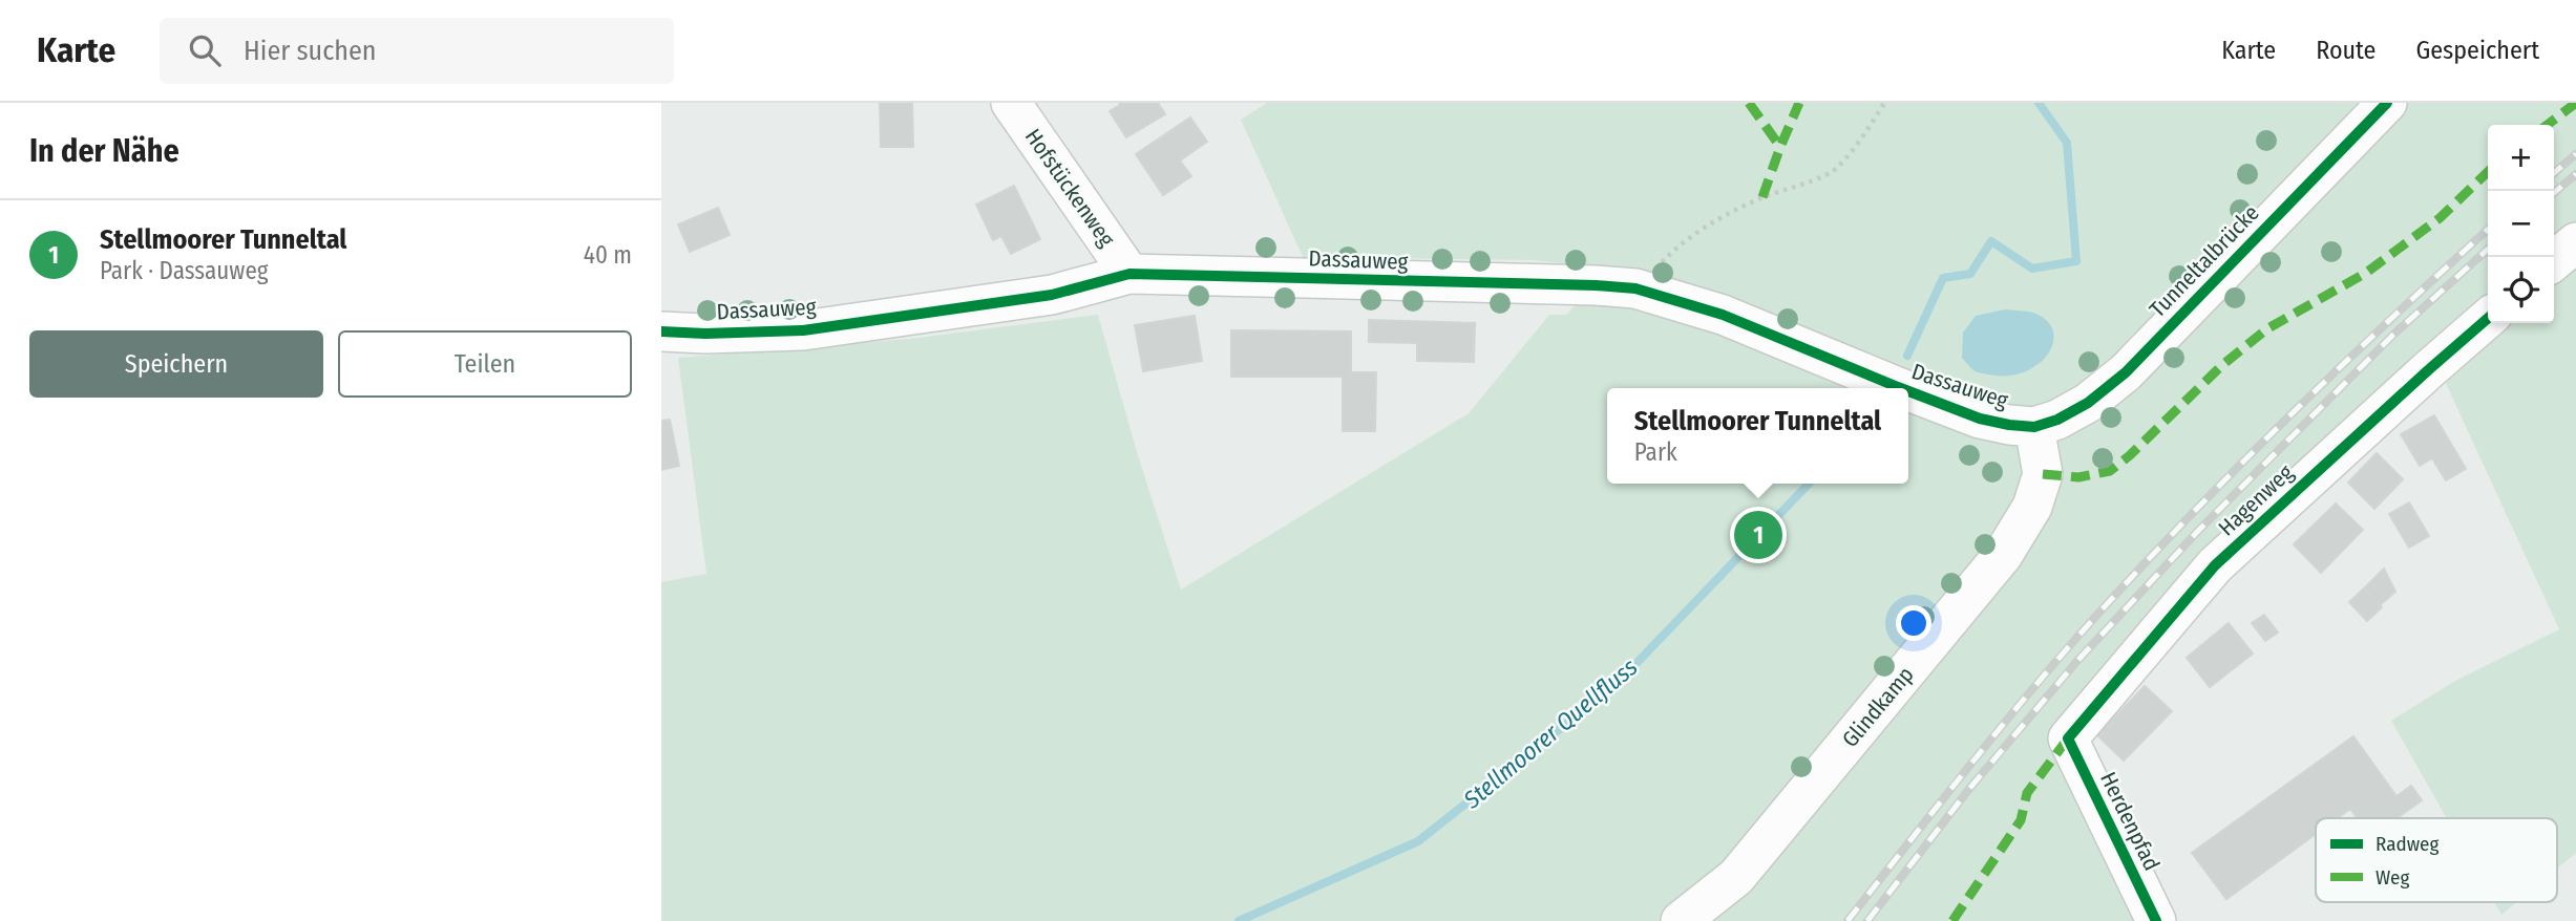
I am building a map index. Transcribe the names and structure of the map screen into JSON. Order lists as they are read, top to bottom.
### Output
{
  "streets": {
    "street": [
      "Hofstückenweg",
      "Dassauweg",
      "Tunneltalbrücke",
      "Hagenweg",
      "Glindkamp",
      "Herdenpfad"
    ]
  },
  "crossings": [
    ["Hofstückenweg", "Dassauweg"],
    ["Dassauweg", "Tunneltalbrücke"],
    ["Dassauweg", "Glindkamp"],
    ["Tunneltalbrücke", "Glindkamp"],
    ["Hagenweg", "Herdenpfad"]
  ],
  "water": ["Stellmoorer Quellfluss"],
  "legend": ["Radweg", "Weg"],
  "page": {
    "header": "Karte",
    "search": "Hier suchen",
    "nav": ["Karte", "Route", "Gespeichert"],
    "heading": "In der Nähe",
    "map_buttons": ["+", "−"],
    "list": [
      {
        "mark": "1",
        "name": "Stellmoorer Tunneltal",
        "note": "Park · Dassauweg",
        "value": "40 m"
      }
    ],
    "buttons": ["Speichern", "Teilen"],
    "popup": ["Stellmoorer Tunneltal", "Park"],
    "pins": "1"
  }
}
